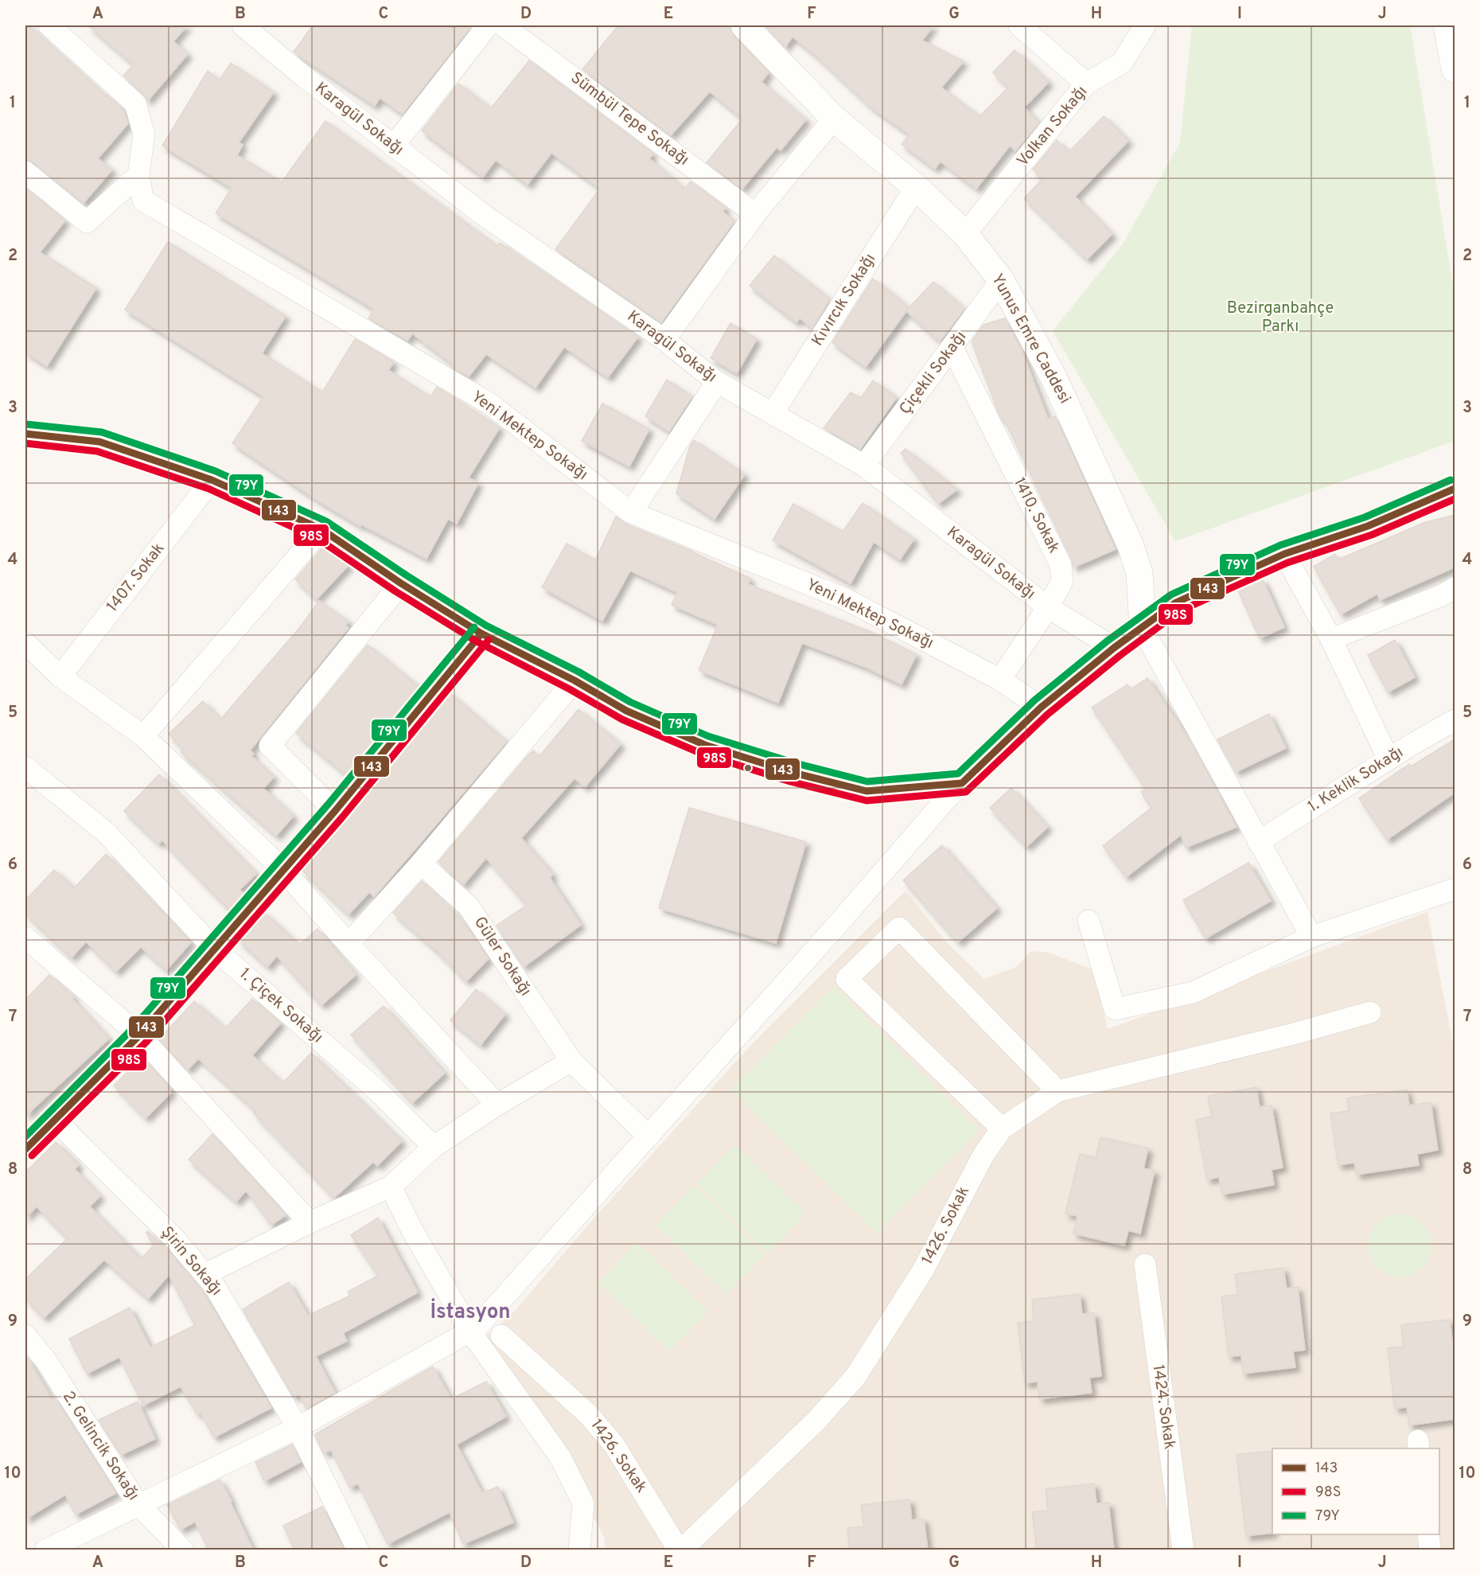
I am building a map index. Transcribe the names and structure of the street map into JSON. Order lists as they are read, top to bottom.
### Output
{
  "streets": {
    "street": [
      "Karagül Sokağı",
      "Sümbül Tepe Sokağı",
      "Volkan Sokağı",
      "Kıvırcık Sokağı",
      "Yunus Emre Caddesi",
      "Çiçekli Sokağı",
      "Yeni Mektep Sokağı",
      "1410. Sokak",
      "1407. Sokak",
      "1. Keklik Sokağı",
      "Güler Sokağı",
      "1. Çiçek Sokağı",
      "1426. Sokak",
      "Şirin Sokağı",
      "1424. Sokak",
      "2. Gelincik Sokağı"
    ]
  },
  "crossings": [
    ["Karagül Sokağı", "Kıvırcık Sokağı"],
    ["Karagül Sokağı", "Çiçekli Sokağı"],
    ["Karagül Sokağı", "1410. Sokak"],
    ["Volkan Sokağı", "Yunus Emre Caddesi"],
    ["Kıvırcık Sokağı", "Yunus Emre Caddesi"],
    ["Yunus Emre Caddesi", "Çiçekli Sokağı"],
    ["Çiçekli Sokağı", "1410. Sokak"],
    ["Yeni Mektep Sokağı", "1410. Sokak"]
  ],
  "districts": ["İstasyon"],
  "parks": ["Bezirganbahçe Parkı"],
  "lines": ["transit line 79Y", "transit line 143", "transit line 98S"],
  "legend": ["143", "98S", "79Y"],
  "grid": {
    "columns": [
      "A",
      "B",
      "C",
      "D",
      "E",
      "F",
      "G",
      "H",
      "I",
      "J"
    ],
    "rows": [
      "1",
      "2",
      "3",
      "4",
      "5",
      "6",
      "7",
      "8",
      "9",
      "10"
    ]
  }
}
